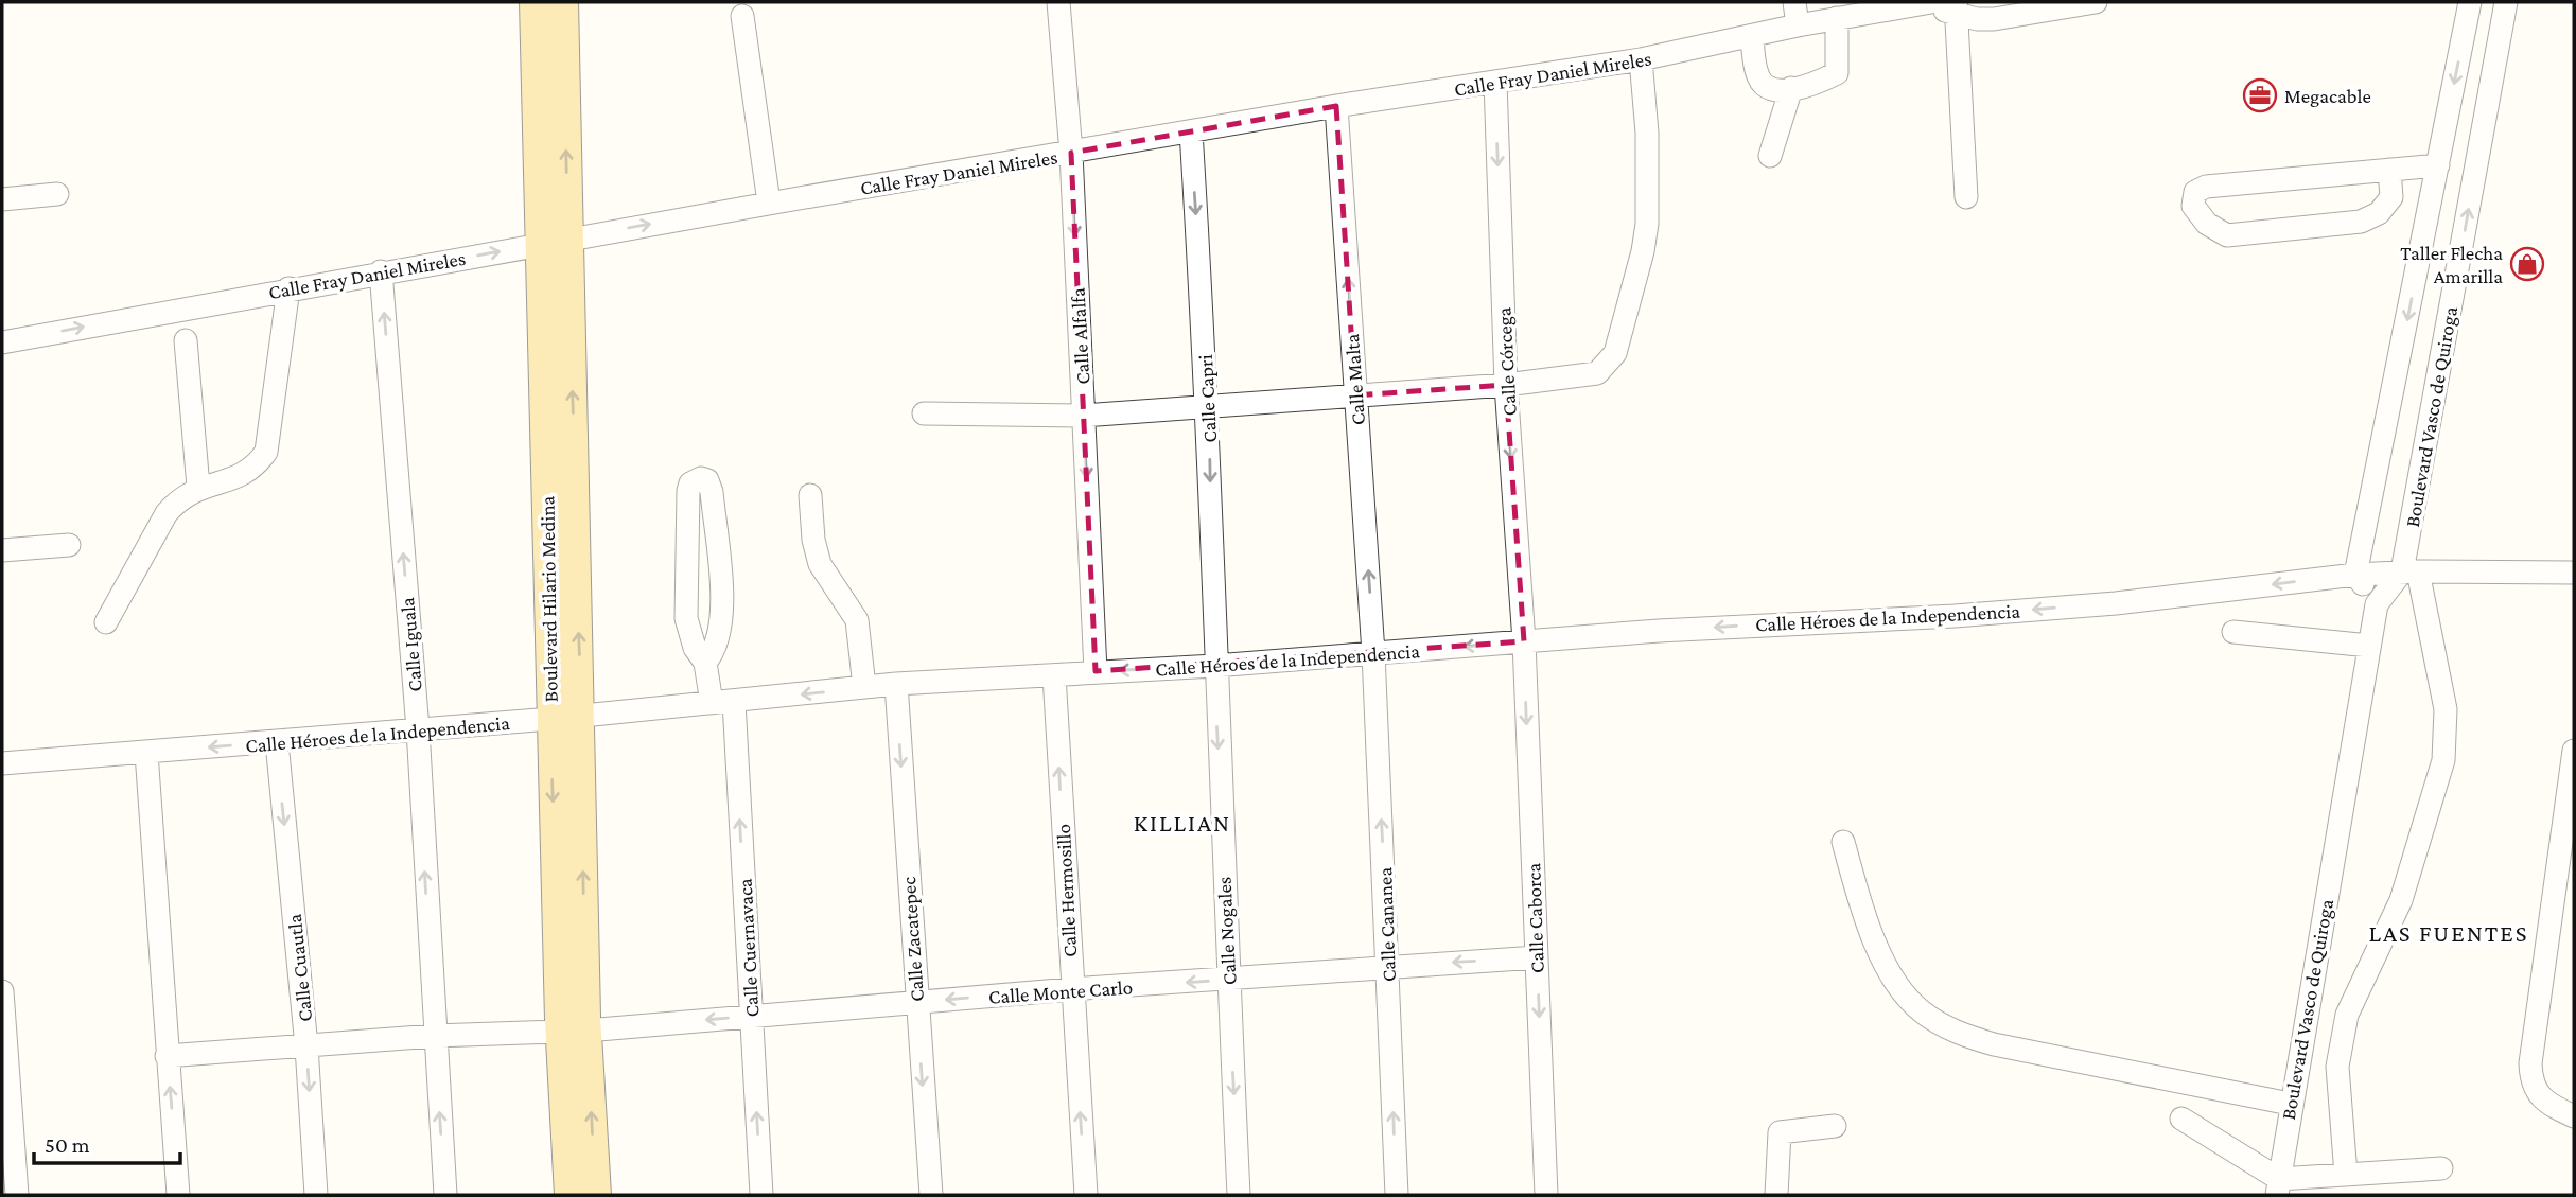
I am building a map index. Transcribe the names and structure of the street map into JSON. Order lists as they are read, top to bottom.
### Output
{
  "streets": {
    "main road": ["Boulevard Hilario Medina"],
    "street": [
      "Calle Fray Daniel Mireles",
      "Calle Alfalfa",
      "Calle Córcega",
      "Calle Malta",
      "Calle Capri",
      "Boulevard Vasco de Quiroga",
      "Calle Héroes de la Independencia",
      "Calle Iguala",
      "Calle Hermosillo",
      "Calle Caborca",
      "Calle Cananea",
      "Calle Nogales",
      "Calle Zacatepec",
      "Calle Cuernavaca",
      "Calle Cuautla",
      "Calle Monte Carlo"
    ]
  },
  "crossings": [
    ["Calle Fray Daniel Mireles", "Calle Alfalfa"],
    ["Calle Fray Daniel Mireles", "Calle Córcega"],
    ["Calle Fray Daniel Mireles", "Calle Malta"],
    ["Calle Fray Daniel Mireles", "Calle Capri"],
    ["Calle Fray Daniel Mireles", "Boulevard Hilario Medina"],
    ["Calle Fray Daniel Mireles", "Calle Iguala"],
    ["Calle Alfalfa", "Calle Héroes de la Independencia"],
    ["Calle Córcega", "Calle Héroes de la Independencia"],
    ["Calle Córcega", "Calle Caborca"],
    ["Calle Malta", "Calle Héroes de la Independencia"],
    ["Calle Malta", "Calle Cananea"],
    ["Calle Capri", "Calle Héroes de la Independencia"],
    ["Calle Capri", "Calle Nogales"],
    ["Boulevard Vasco de Quiroga", "Calle Héroes de la Independencia"],
    ["Boulevard Hilario Medina", "Calle Héroes de la Independencia"],
    ["Boulevard Hilario Medina", "Calle Monte Carlo"],
    ["Calle Héroes de la Independencia", "Calle Iguala"],
    ["Calle Héroes de la Independencia", "Calle Hermosillo"],
    ["Calle Héroes de la Independencia", "Calle Caborca"],
    ["Calle Héroes de la Independencia", "Calle Cananea"],
    ["Calle Héroes de la Independencia", "Calle Nogales"],
    ["Calle Héroes de la Independencia", "Calle Zacatepec"],
    ["Calle Héroes de la Independencia", "Calle Cuernavaca"],
    ["Calle Héroes de la Independencia", "Calle Cuautla"],
    ["Calle Iguala", "Calle Monte Carlo"],
    ["Calle Hermosillo", "Calle Monte Carlo"],
    ["Calle Caborca", "Calle Monte Carlo"],
    ["Calle Cananea", "Calle Monte Carlo"],
    ["Calle Nogales", "Calle Monte Carlo"],
    ["Calle Zacatepec", "Calle Monte Carlo"],
    ["Calle Cuernavaca", "Calle Monte Carlo"],
    ["Calle Cuautla", "Calle Monte Carlo"]
  ],
  "one_way": [
    "Calle Alfalfa",
    "Calle Córcega",
    "Calle Malta",
    "Calle Capri",
    "Calle Héroes de la Independencia",
    "Calle Iguala",
    "Calle Hermosillo",
    "Calle Caborca",
    "Calle Cananea",
    "Calle Nogales",
    "Calle Zacatepec",
    "Calle Cuernavaca",
    "Calle Monte Carlo"
  ],
  "districts": ["KILLIAN", "LAS FUENTES"],
  "places": {
    "office": ["Megacable"],
    "shop": ["Taller Flecha Amarilla"]
  },
  "scale_bar": "50 m"
}
